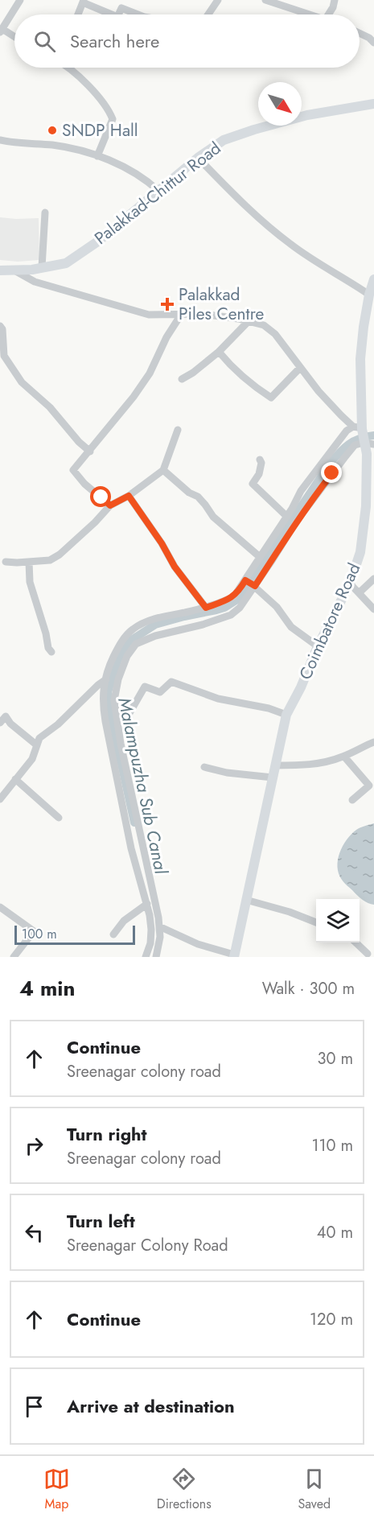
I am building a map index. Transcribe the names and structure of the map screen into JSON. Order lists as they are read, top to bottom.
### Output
{
  "streets": {
    "main road": ["Palakkad-Chittur Road", "Coimbatore Road"]
  },
  "water": ["Malampuzha Sub Canal"],
  "places": {
    "other": ["SNDP Hall"],
    "health": ["Palakkad Piles Centre"]
  },
  "scale_bar": "100 m",
  "north": "bottom right",
  "page": {
    "search": "Search here",
    "scale": "100 m",
    "heading": ["4 min", "Walk · 300 m"],
    "list": [
      ["Continue", "Sreenagar colony road", "30 m"],
      ["Turn right", "Sreenagar colony road", "110 m"],
      ["Turn left", "Sreenagar Colony Road", "40 m"],
      ["Continue", "120 m"],
      "Arrive at destination"
    ],
    "nav": ["Map", "Directions", "Saved"]
  }
}
